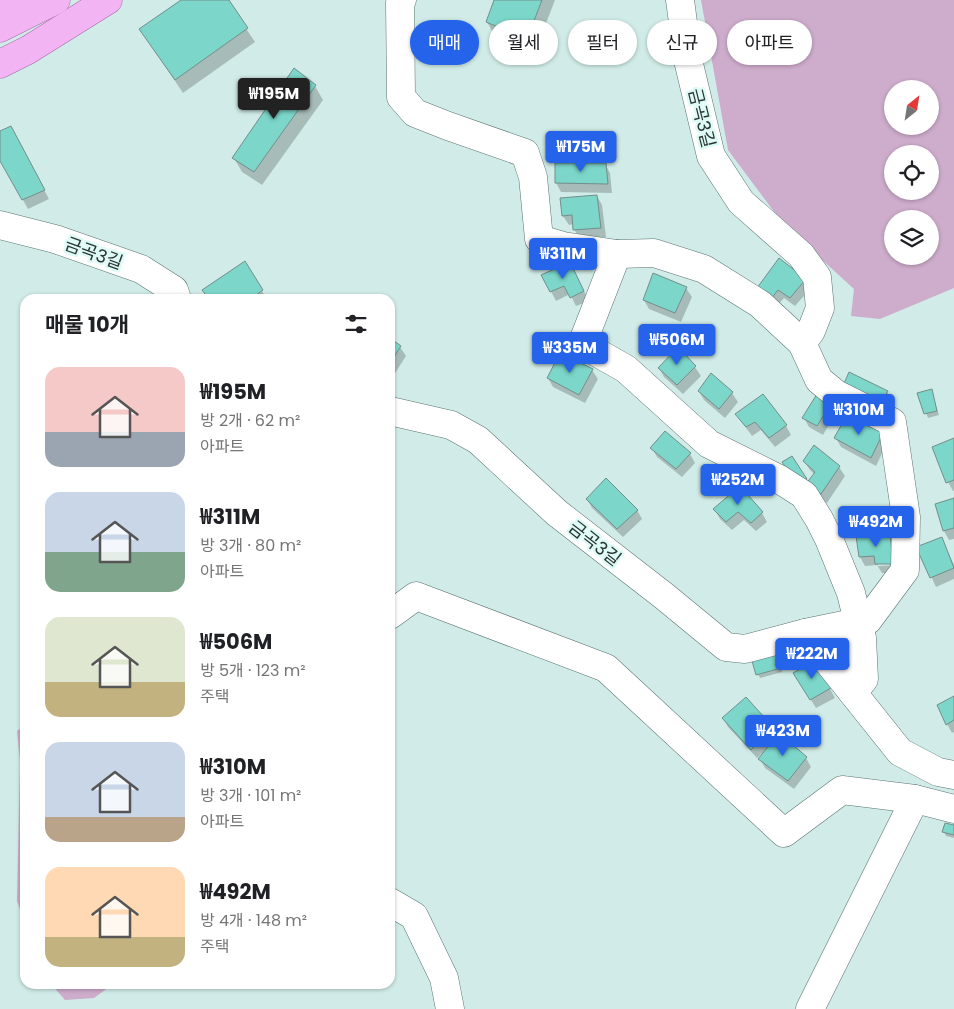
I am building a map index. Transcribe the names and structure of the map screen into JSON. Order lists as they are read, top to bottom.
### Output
{
  "streets": {
    "lane": ["금곡3길"]
  },
  "north": "top right",
  "page": {
    "chip": [
      "매매",
      "월세",
      "필터",
      "신규",
      "아파트"
    ],
    "price": [
      "₩195M",
      "₩175M",
      "₩311M",
      "₩506M",
      "₩335M",
      "₩310M",
      "₩252M",
      "₩492M",
      "₩222M",
      "₩423M"
    ],
    "heading": "매물 10개",
    "list": [
      {
        "name": "₩195M",
        "note": "방 2개 · 62 m² · 아파트"
      },
      {
        "name": "₩311M",
        "note": "방 3개 · 80 m² · 아파트"
      },
      {
        "name": "₩506M",
        "note": "방 5개 · 123 m² · 주택"
      },
      {
        "name": "₩310M",
        "note": "방 3개 · 101 m² · 아파트"
      },
      {
        "name": "₩492M",
        "note": "방 4개 · 148 m² · 주택"
      }
    ]
  }
}
